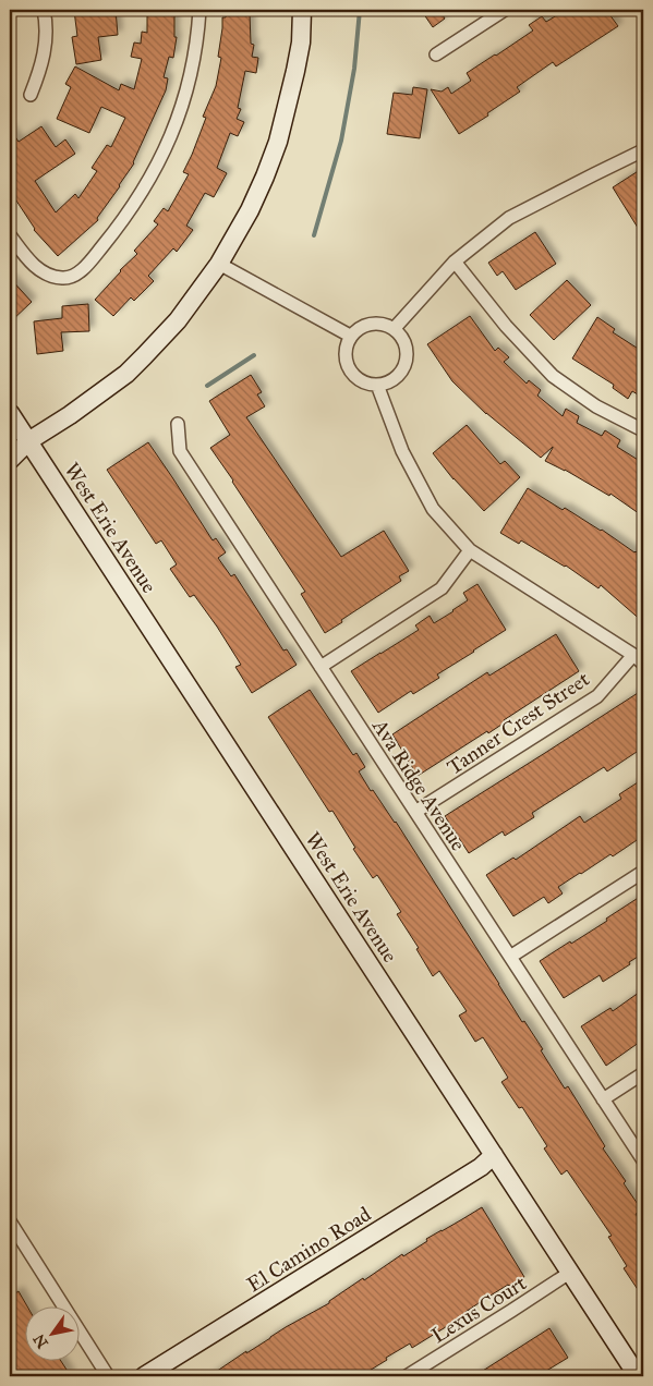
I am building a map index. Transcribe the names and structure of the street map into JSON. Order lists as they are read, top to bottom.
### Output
{
  "streets": {
    "street": [
      "West Erie Avenue",
      "Tanner Crest Street",
      "Ava Ridge Avenue",
      "El Camino Road",
      "Lexus Court"
    ]
  },
  "crossings": [
    ["West Erie Avenue", "El Camino Road"],
    ["West Erie Avenue", "Lexus Court"],
    ["Tanner Crest Street", "Ava Ridge Avenue"]
  ],
  "north": "bottom left"
}
